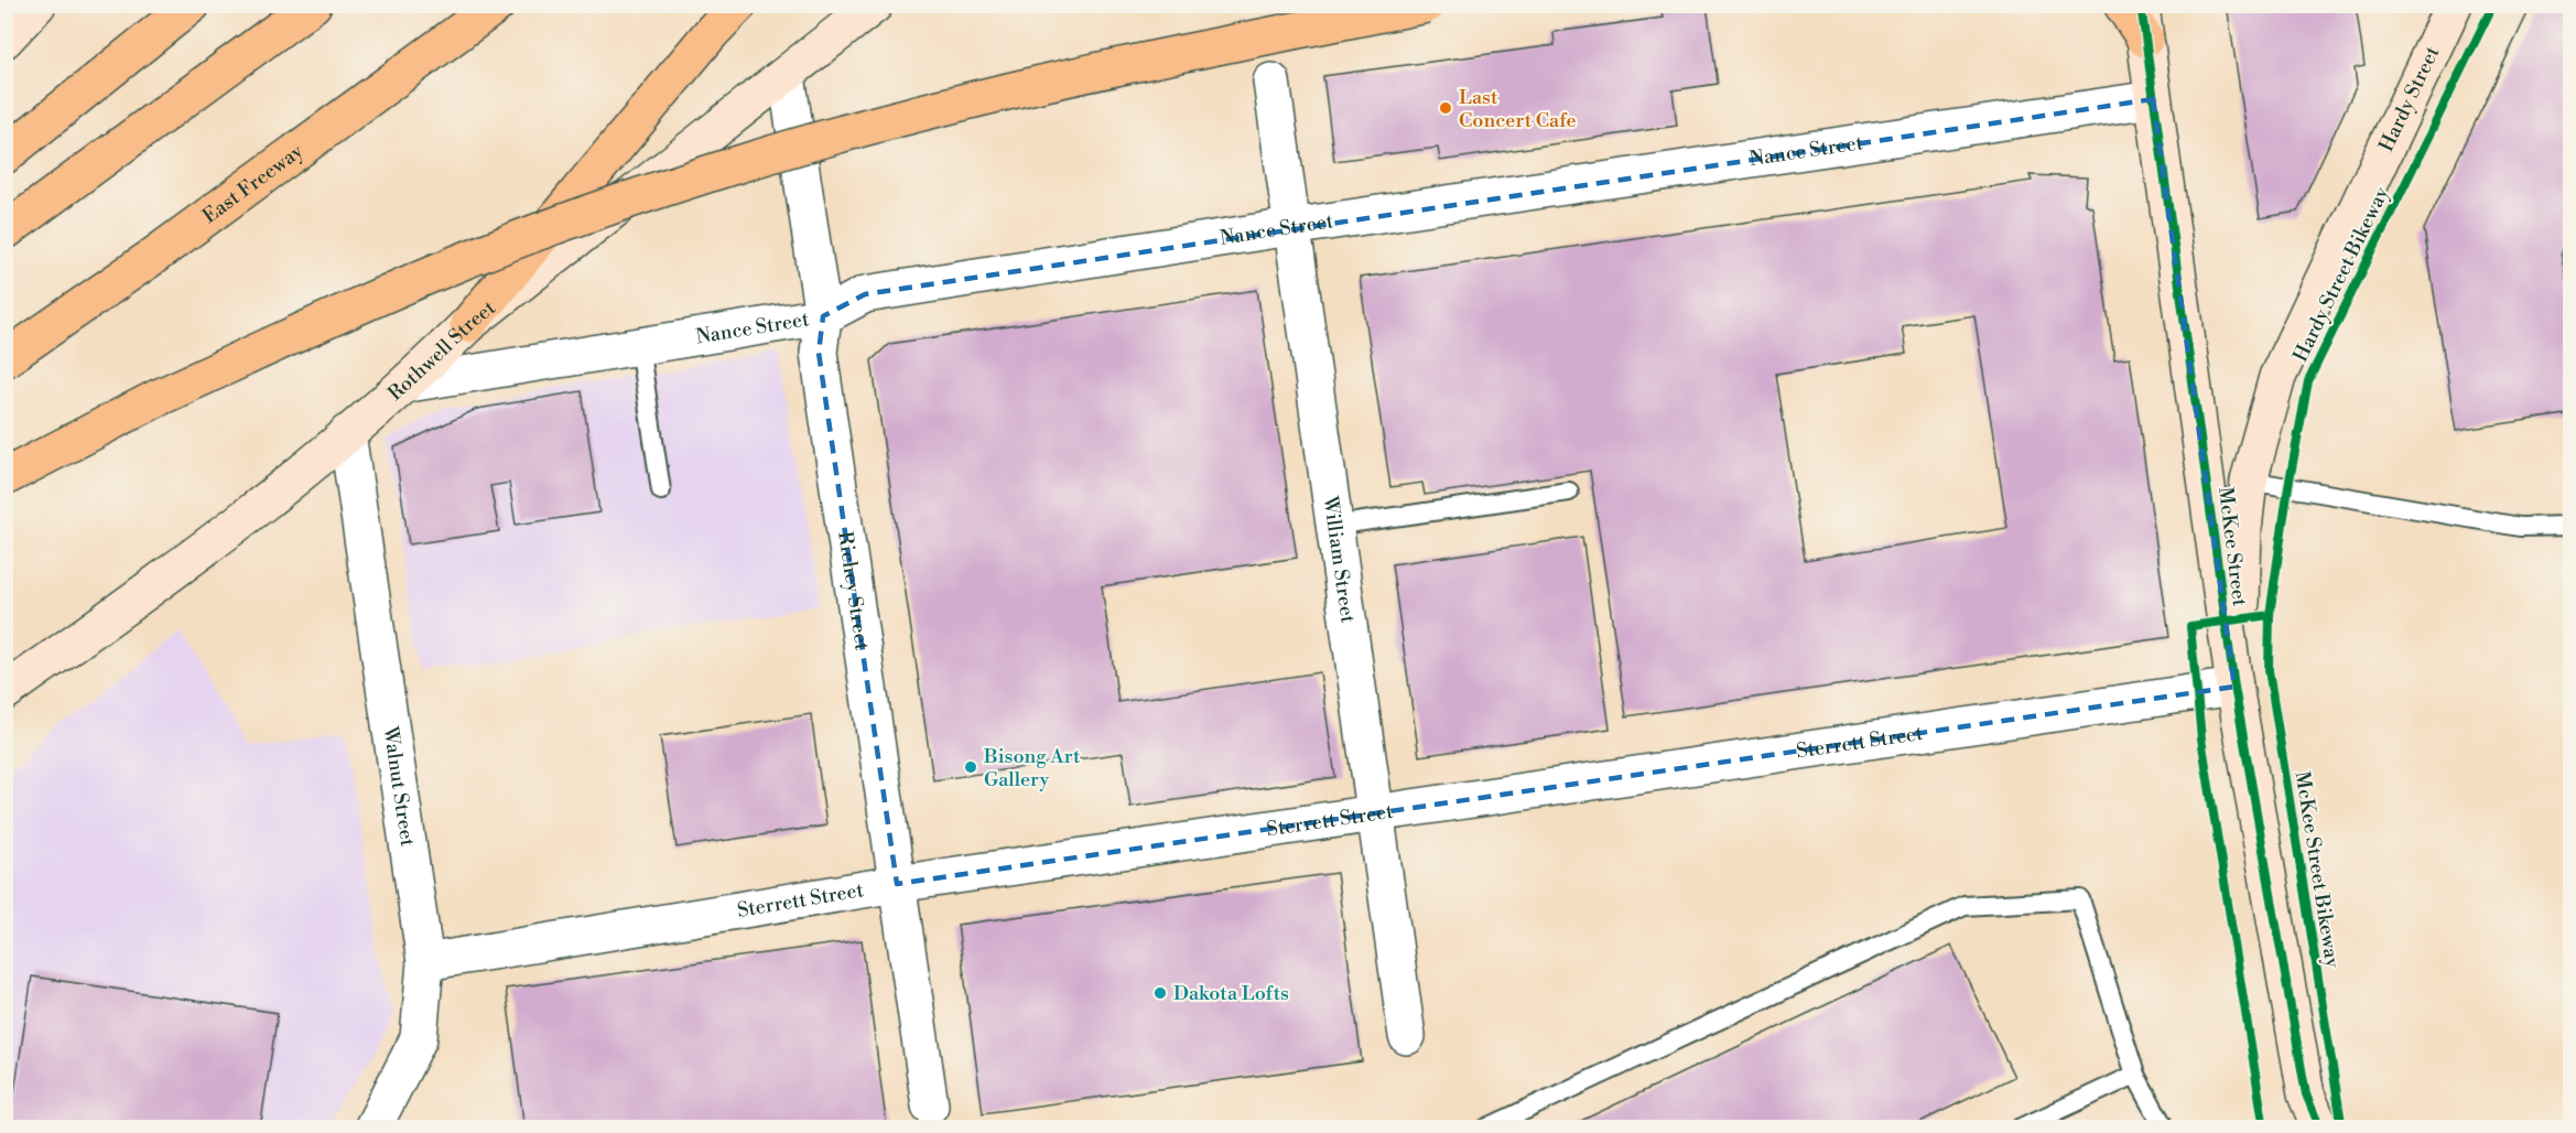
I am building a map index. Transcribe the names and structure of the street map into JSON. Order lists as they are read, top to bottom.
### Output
{
  "streets": {
    "highway": ["East Freeway"],
    "main road": ["Hardy Street", "Rothwell Street", "McKee Street"],
    "street": [
      "Nance Street",
      "William Street",
      "Richey Street",
      "Sterrett Street",
      "Walnut Street"
    ],
    "cycle path": ["Hardy Street Bikeway"]
  },
  "crossings": [
    ["Hardy Street", "McKee Street"],
    ["Hardy Street", "Sterrett Street"],
    ["Nance Street", "Rothwell Street"],
    ["Nance Street", "McKee Street"],
    ["Nance Street", "William Street"],
    ["Nance Street", "Richey Street"],
    ["Rothwell Street", "Richey Street"],
    ["Rothwell Street", "Walnut Street"],
    ["McKee Street", "Sterrett Street"],
    ["William Street", "Sterrett Street"],
    ["Richey Street", "Sterrett Street"],
    ["Sterrett Street", "Walnut Street"]
  ],
  "places": ["Last Concert Cafe", "Bisong Art Gallery", "Dakota Lofts"]
}
